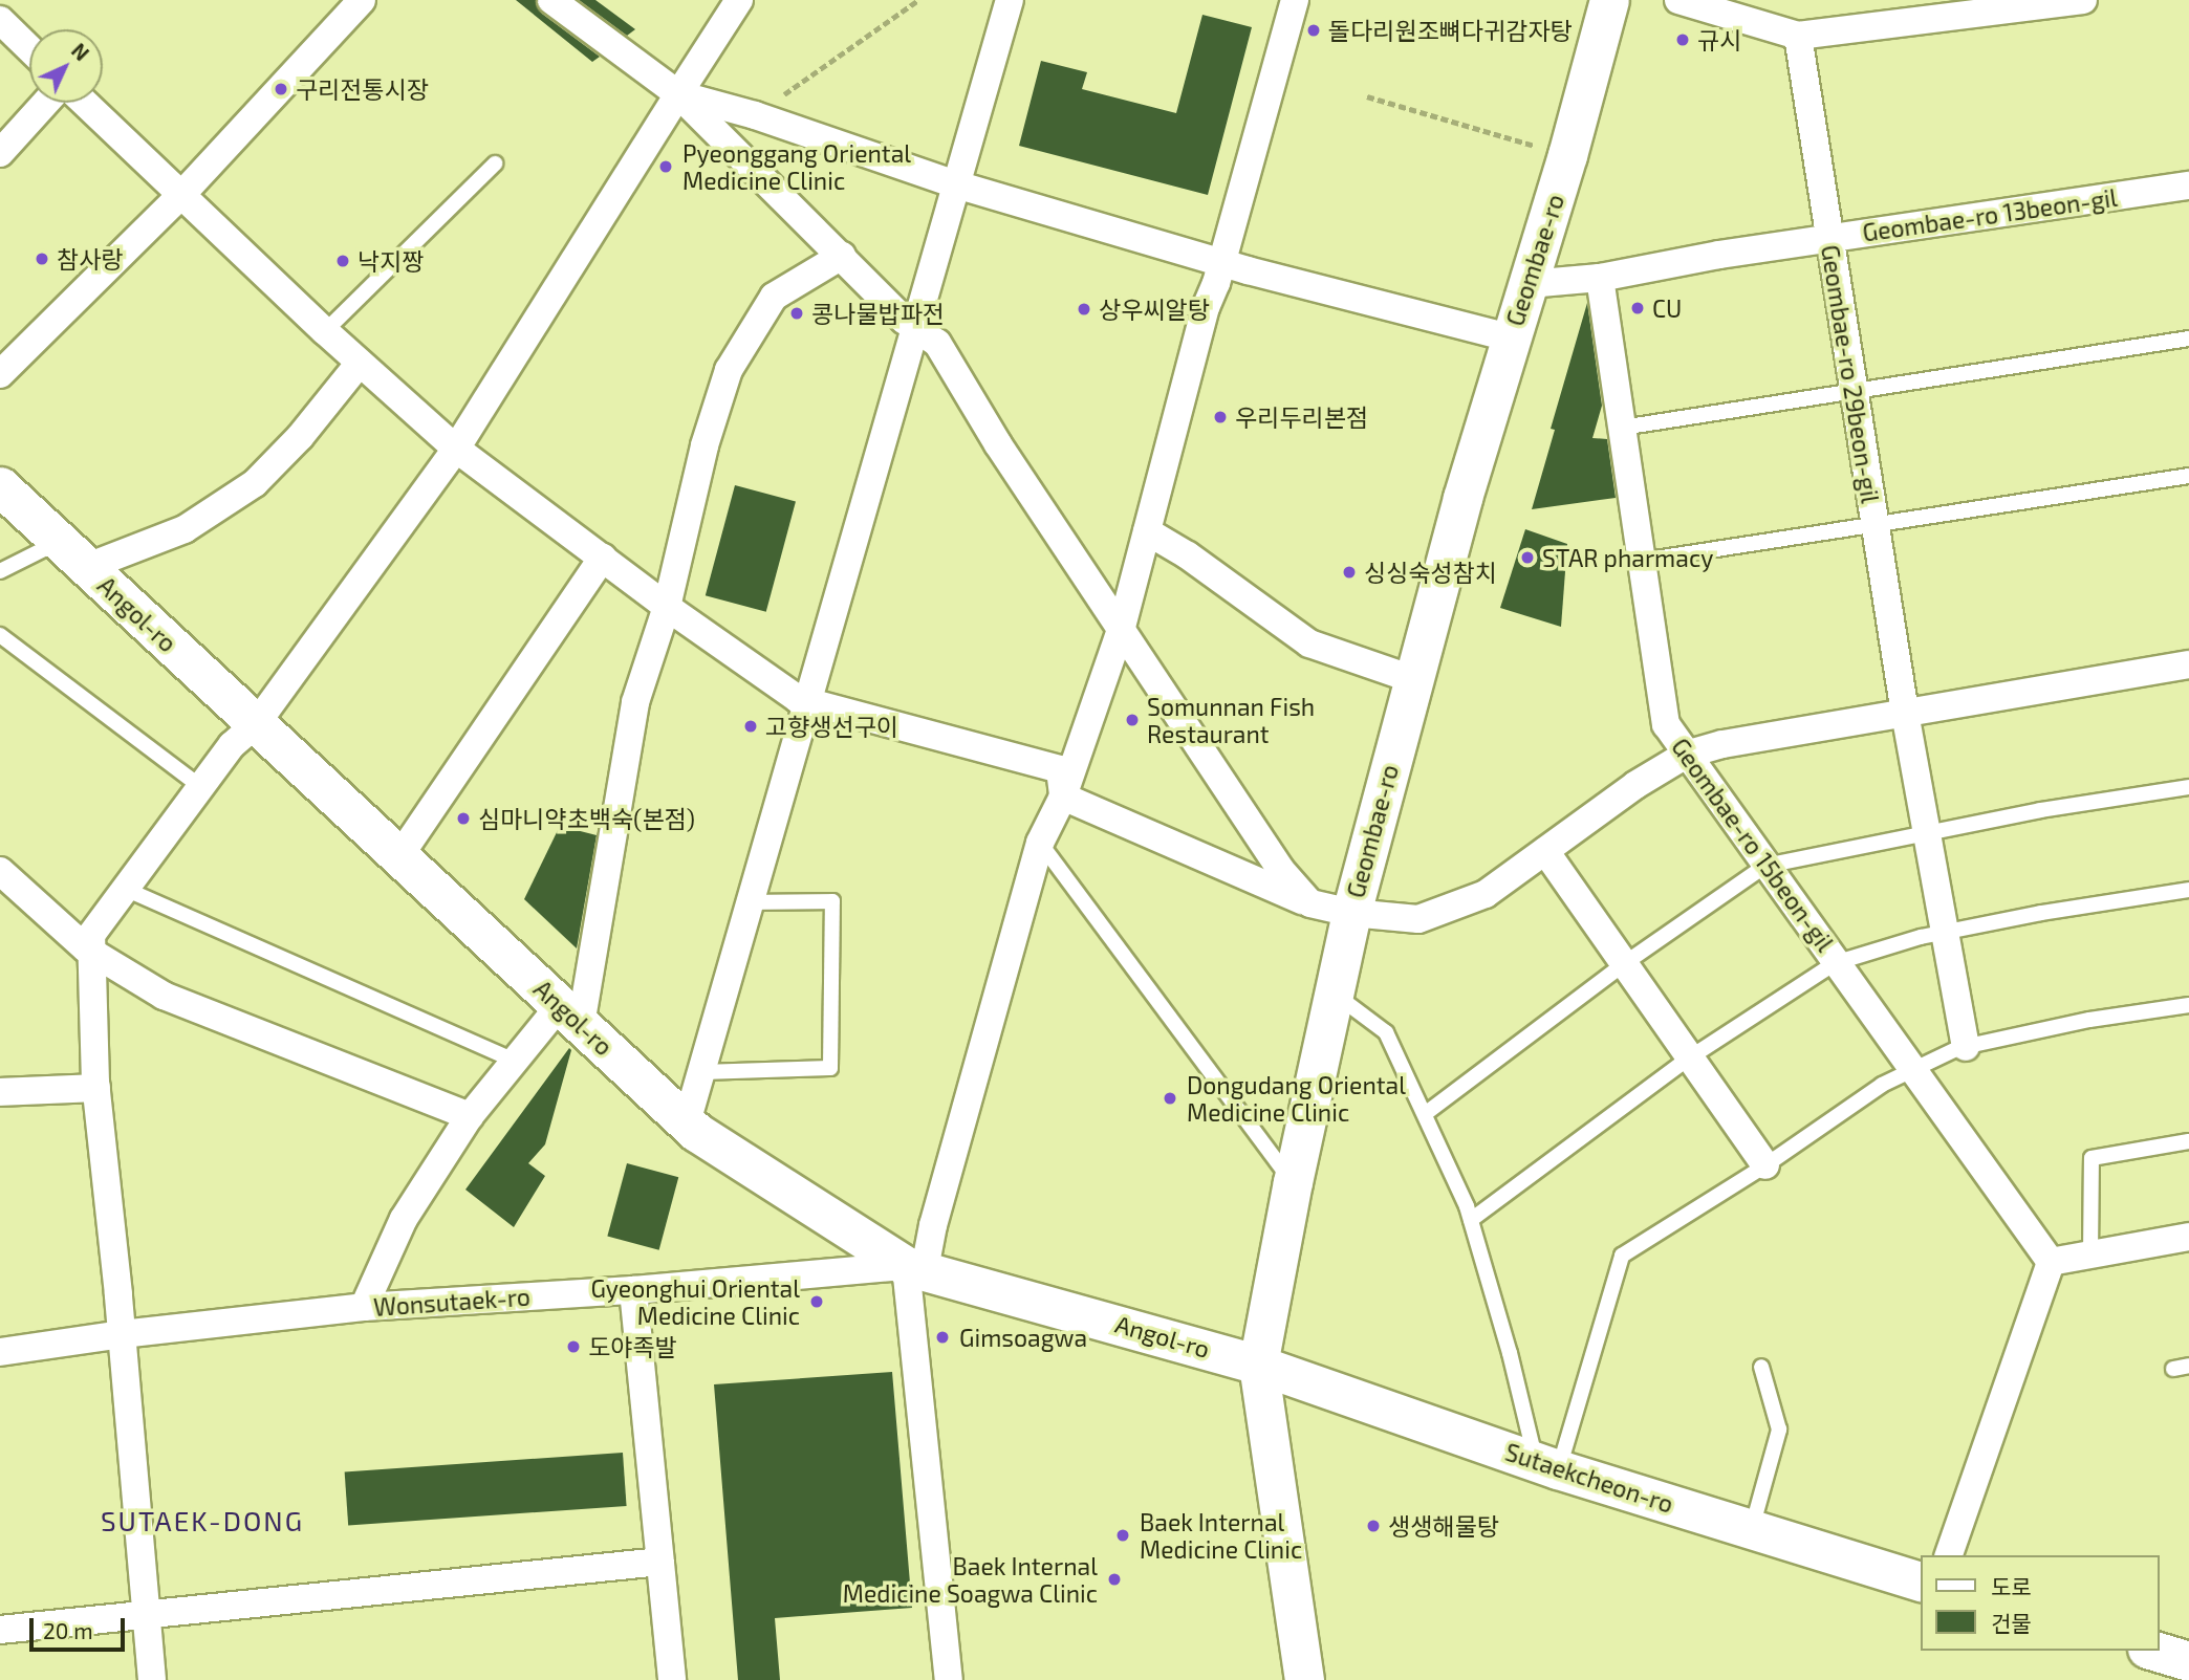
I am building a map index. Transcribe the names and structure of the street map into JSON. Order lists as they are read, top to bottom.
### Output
{
  "streets": {
    "street": [
      "Geombae-ro 13beon-gil",
      "Geombae-ro",
      "Geombae-ro 29beon-gil",
      "Angol-ro",
      "Geombae-ro 15beon-gil",
      "Wonsutaek-ro",
      "Sutaekcheon-ro"
    ]
  },
  "crossings": [
    ["Geombae-ro 13beon-gil", "Geombae-ro"],
    ["Geombae-ro 13beon-gil", "Geombae-ro 29beon-gil"],
    ["Geombae-ro 13beon-gil", "Geombae-ro 15beon-gil"],
    ["Geombae-ro", "Angol-ro"],
    ["Geombae-ro", "Sutaekcheon-ro"],
    ["Angol-ro", "Wonsutaek-ro"],
    ["Angol-ro", "Sutaekcheon-ro"]
  ],
  "districts": ["SUTAEK-DONG"],
  "places": [
    "돌다리원조뼈다귀감자탕",
    "규시",
    "구리전통시장",
    "Pyeonggang Oriental Medicine Clinic",
    "참사랑",
    "낙지짱",
    "CU",
    "상우씨알탕",
    "콩나물밥파전",
    "우리두리본점",
    "STAR pharmacy",
    "싱싱숙성참치",
    "Somunnan Fish Restaurant",
    "고향생선구이",
    "심마니약초백숙(본점)",
    "Dongudang Oriental Medicine Clinic",
    "Gyeonghui Oriental Medicine Clinic",
    "Gimsoagwa",
    "도야족발",
    "생생해물탕",
    "Baek Internal Medicine Clinic",
    "Baek Internal Medicine Soagwa Clinic"
  ],
  "legend": ["도로", "건물"],
  "scale_bar": "20 m",
  "north": "top right"
}
